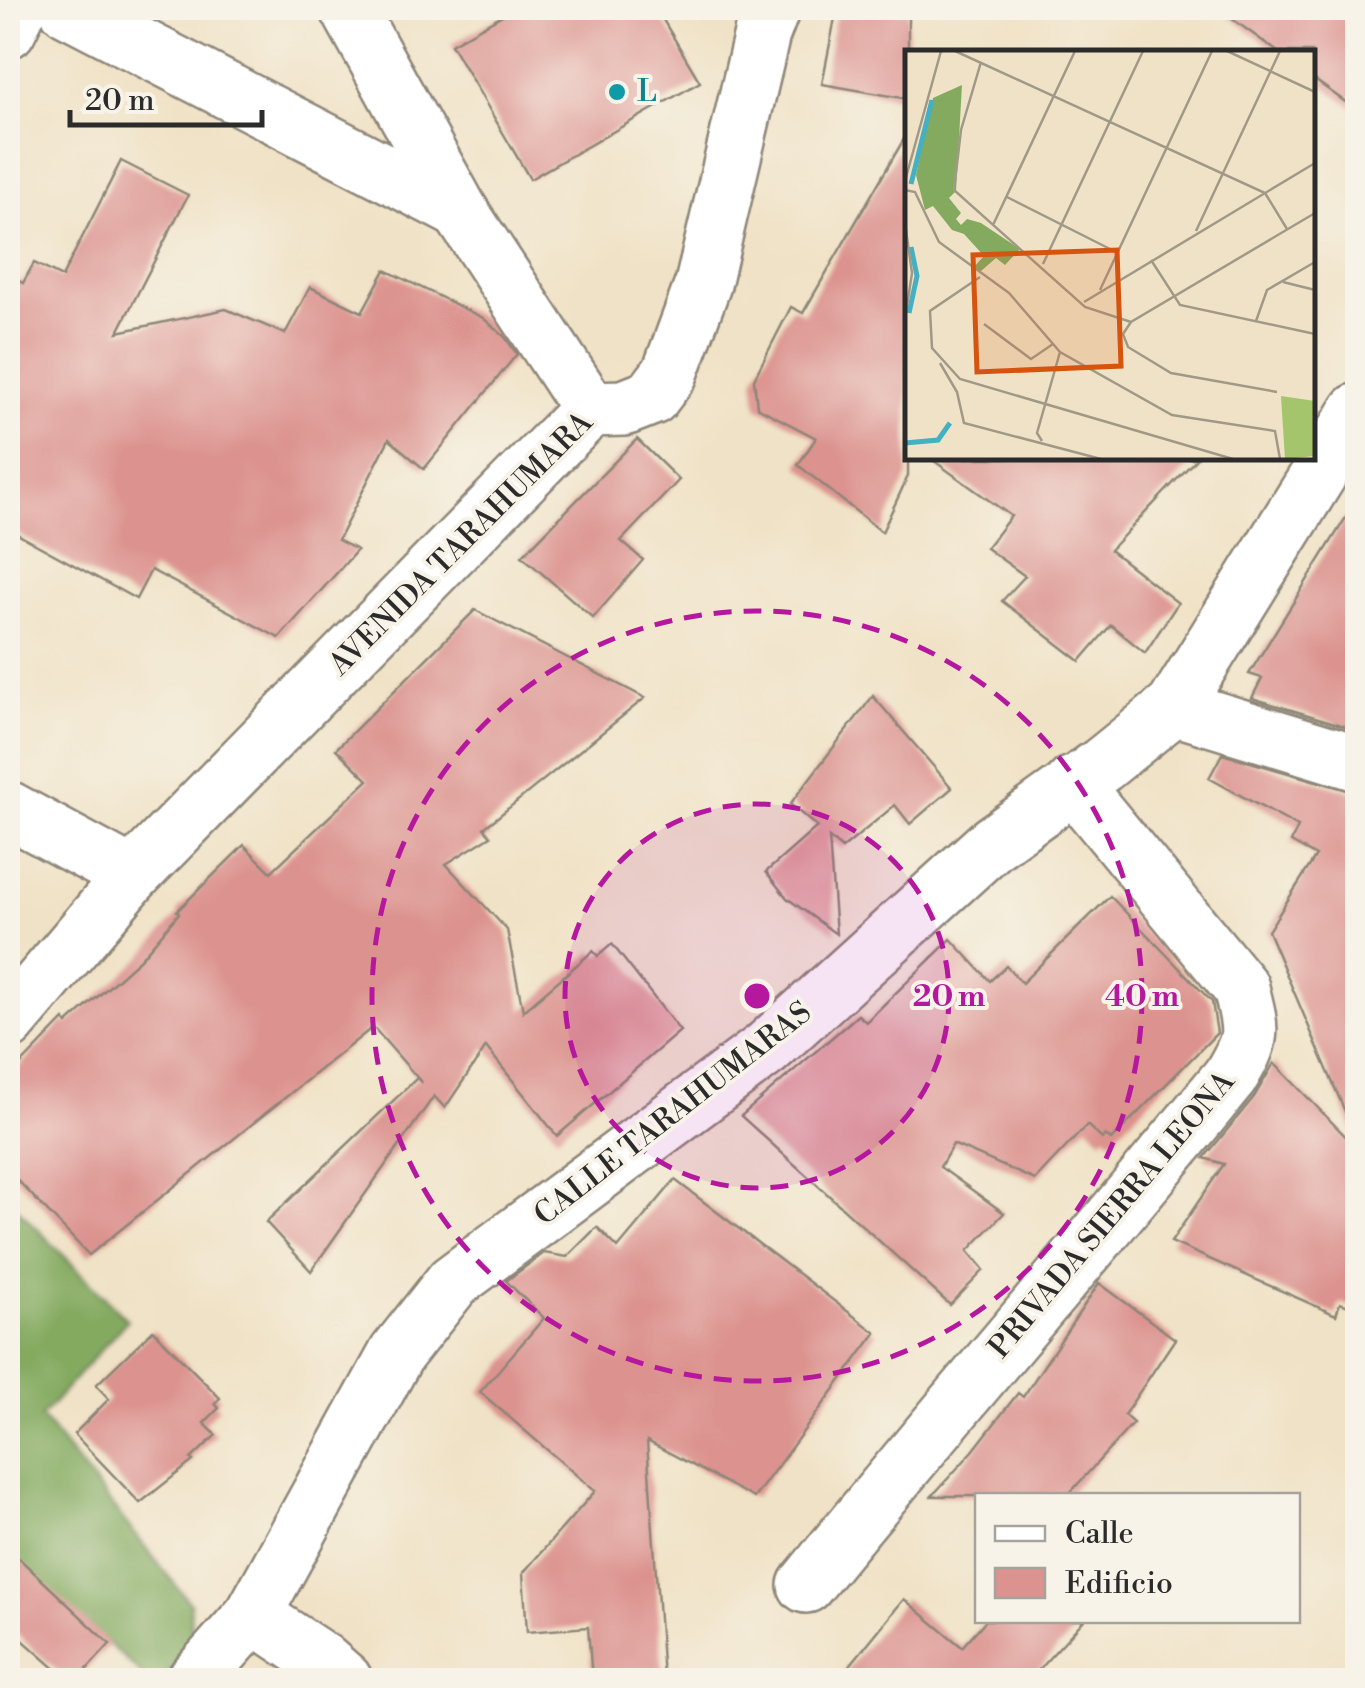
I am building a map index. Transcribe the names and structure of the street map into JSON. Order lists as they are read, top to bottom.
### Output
{
  "streets": {
    "street": ["AVENIDA TARAHUMARA", "CALLE TARAHUMARAS", "PRIVADA SIERRA LEONA"]
  },
  "crossings": [
    ["CALLE TARAHUMARAS", "PRIVADA SIERRA LEONA"]
  ],
  "places": ["L"],
  "legend": ["Calle", "Edificio"],
  "scale_bar": "20 m",
  "rings": ["20 m", "40 m"]
}
